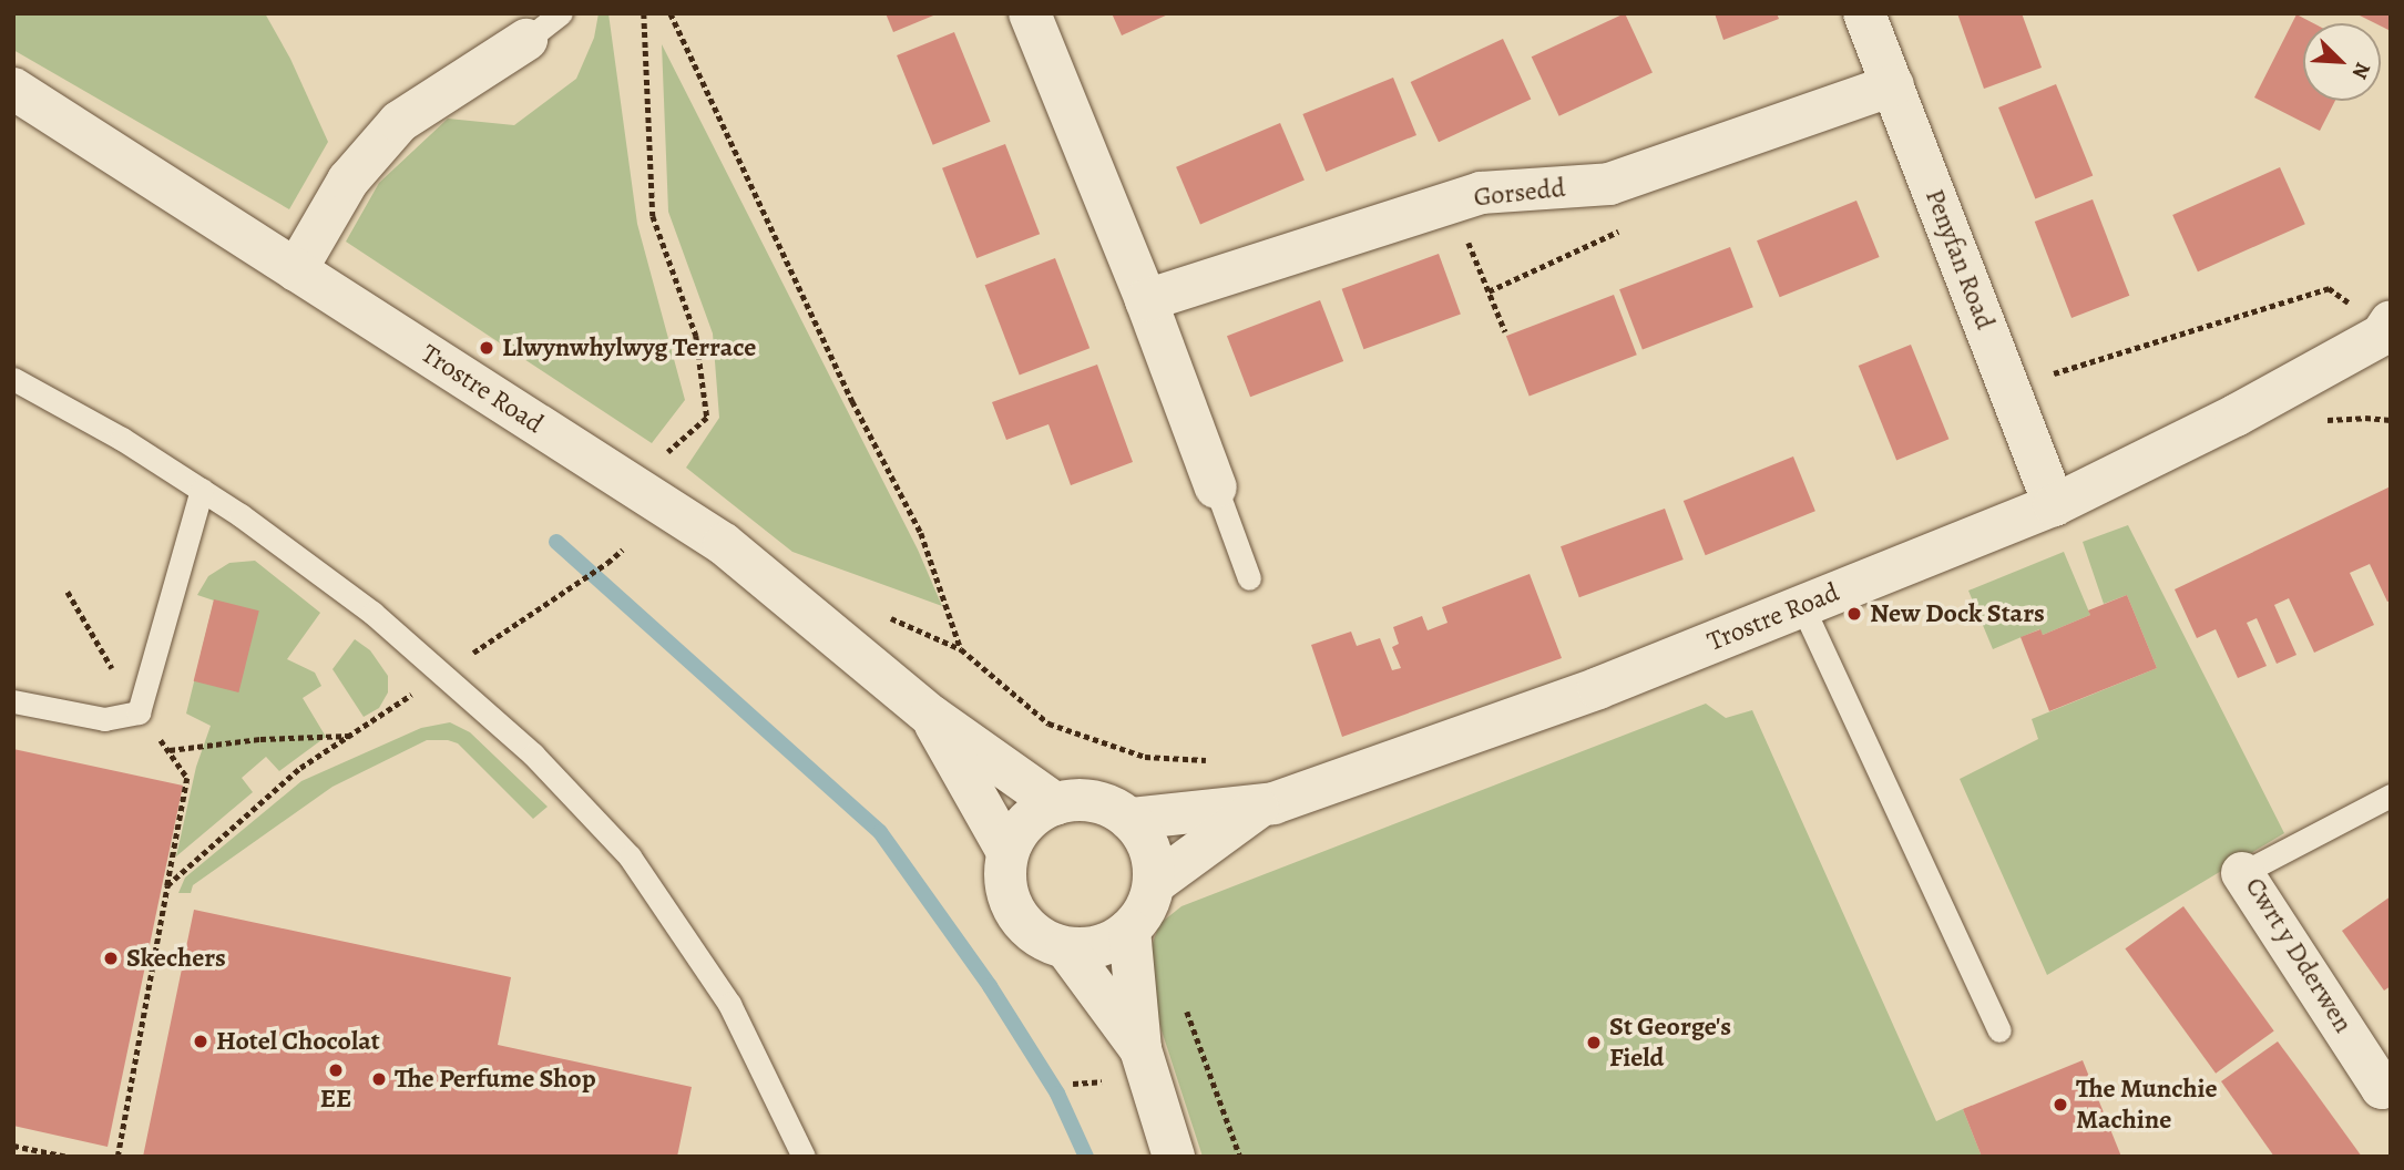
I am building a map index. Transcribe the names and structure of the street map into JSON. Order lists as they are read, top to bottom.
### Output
{
  "streets": {
    "street": [
      "Gorsedd",
      "Penyfan Road",
      "Trostre Road",
      "Cwrt y Dderwen"
    ]
  },
  "crossings": [
    ["Gorsedd", "Penyfan Road"],
    ["Penyfan Road", "Trostre Road"]
  ],
  "places": [
    "Llwynwhylwyg Terrace",
    "New Dock Stars",
    "Skechers",
    "Hotel Chocolat",
    "St George's Field",
    "EE",
    "The Perfume Shop",
    "The Munchie Machine"
  ],
  "north": "bottom right"
}
